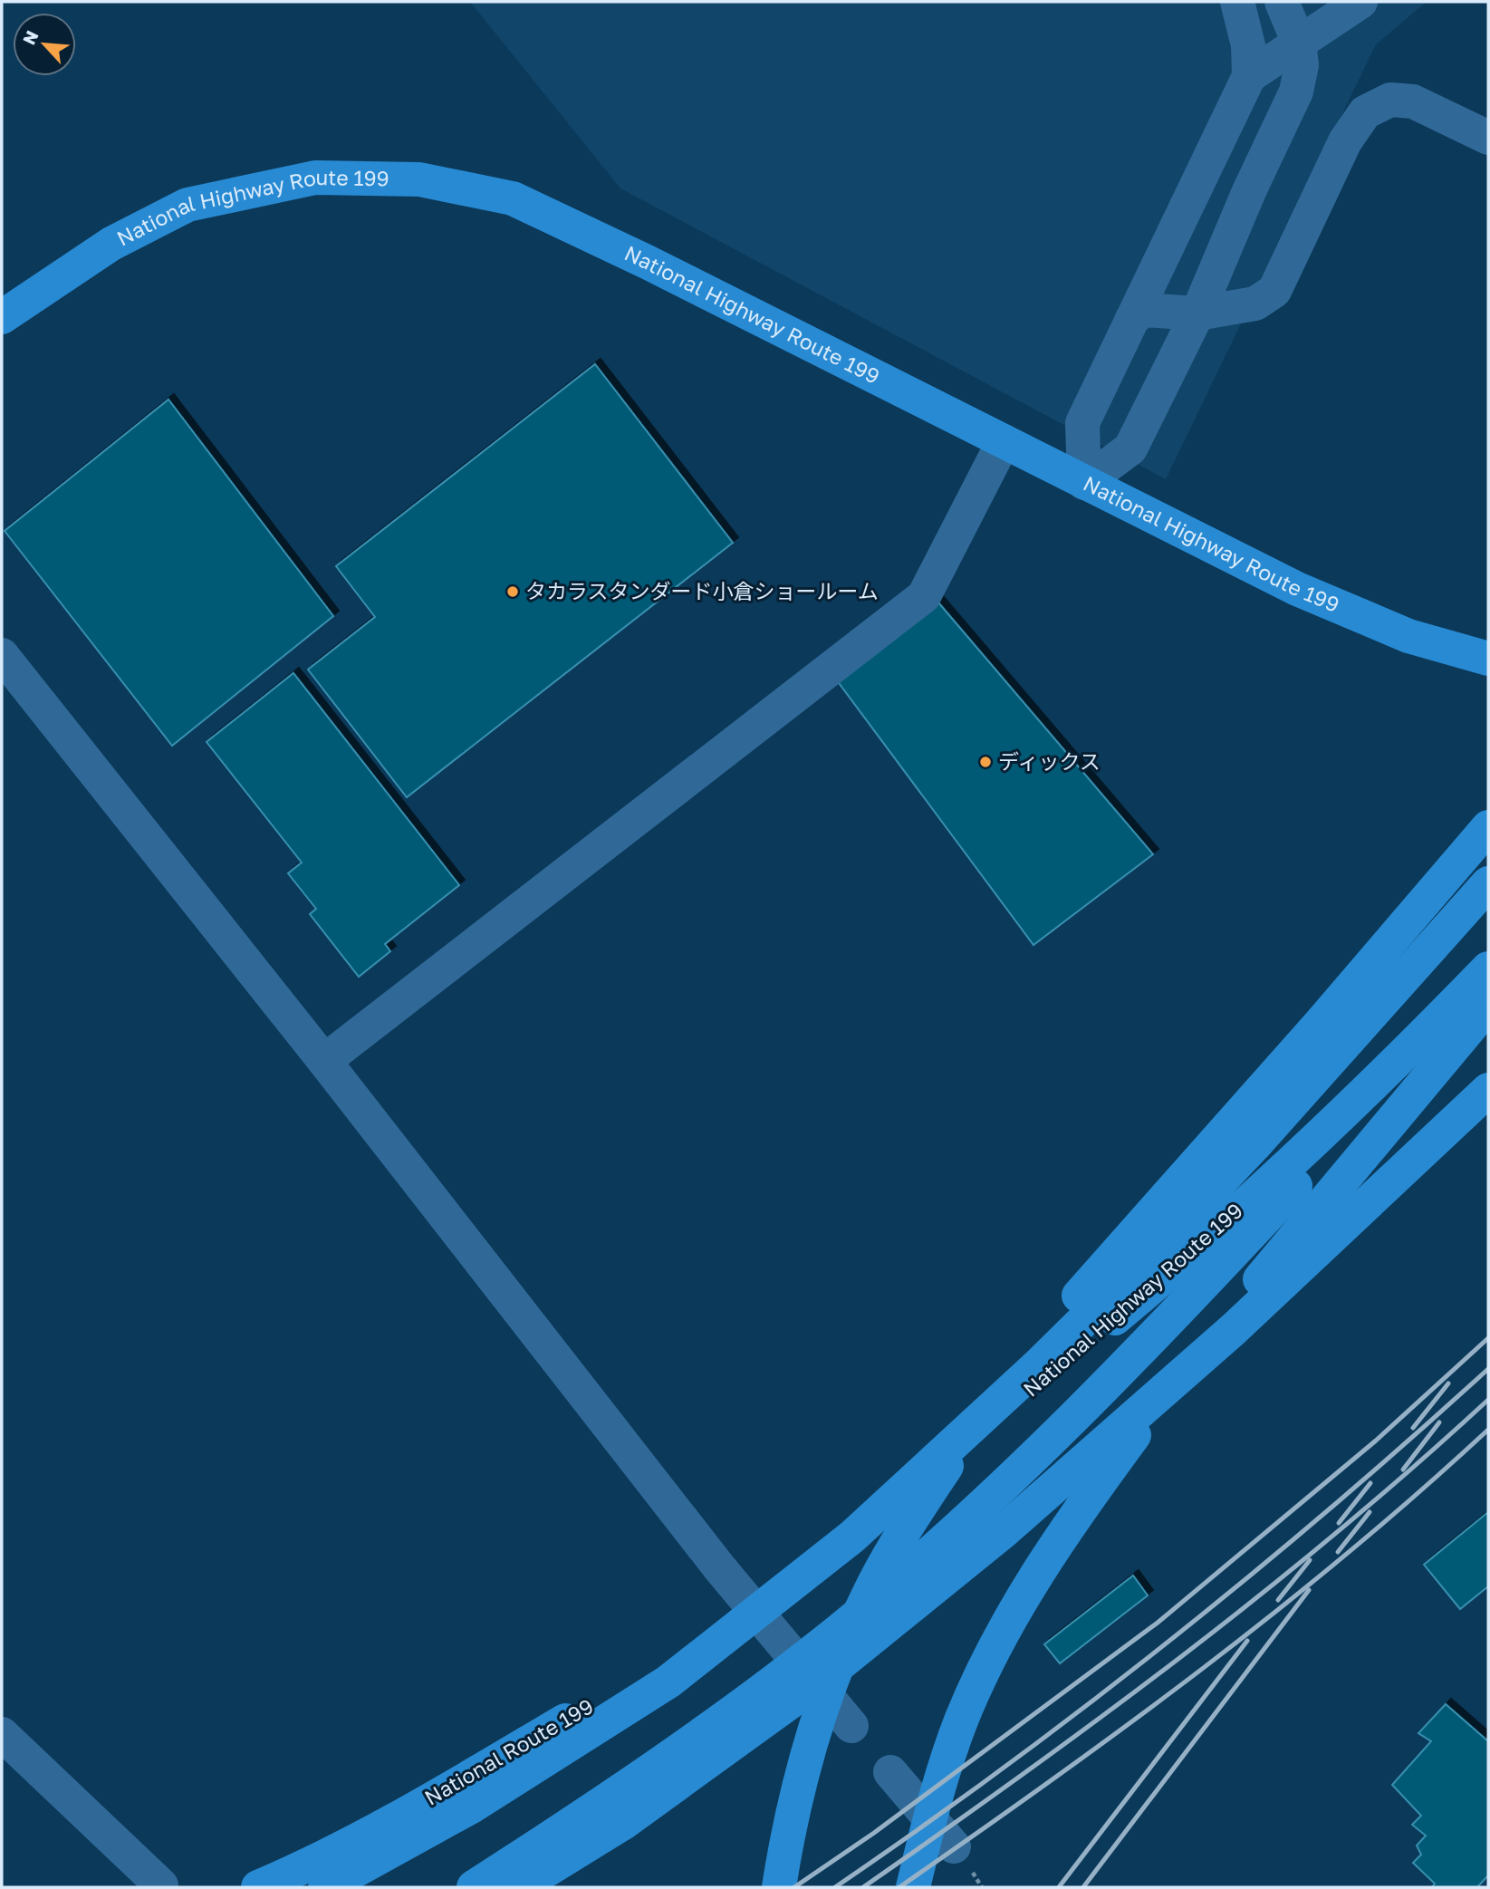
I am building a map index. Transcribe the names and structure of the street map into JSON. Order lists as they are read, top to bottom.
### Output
{
  "streets": {
    "highway": ["National Highway Route 199", "National Route 199"]
  },
  "crossings": [
    ["National Highway Route 199", "National Route 199"]
  ],
  "places": ["タカラスタンダード小倉ショールーム", "ディックス"],
  "north": "top left"
}
